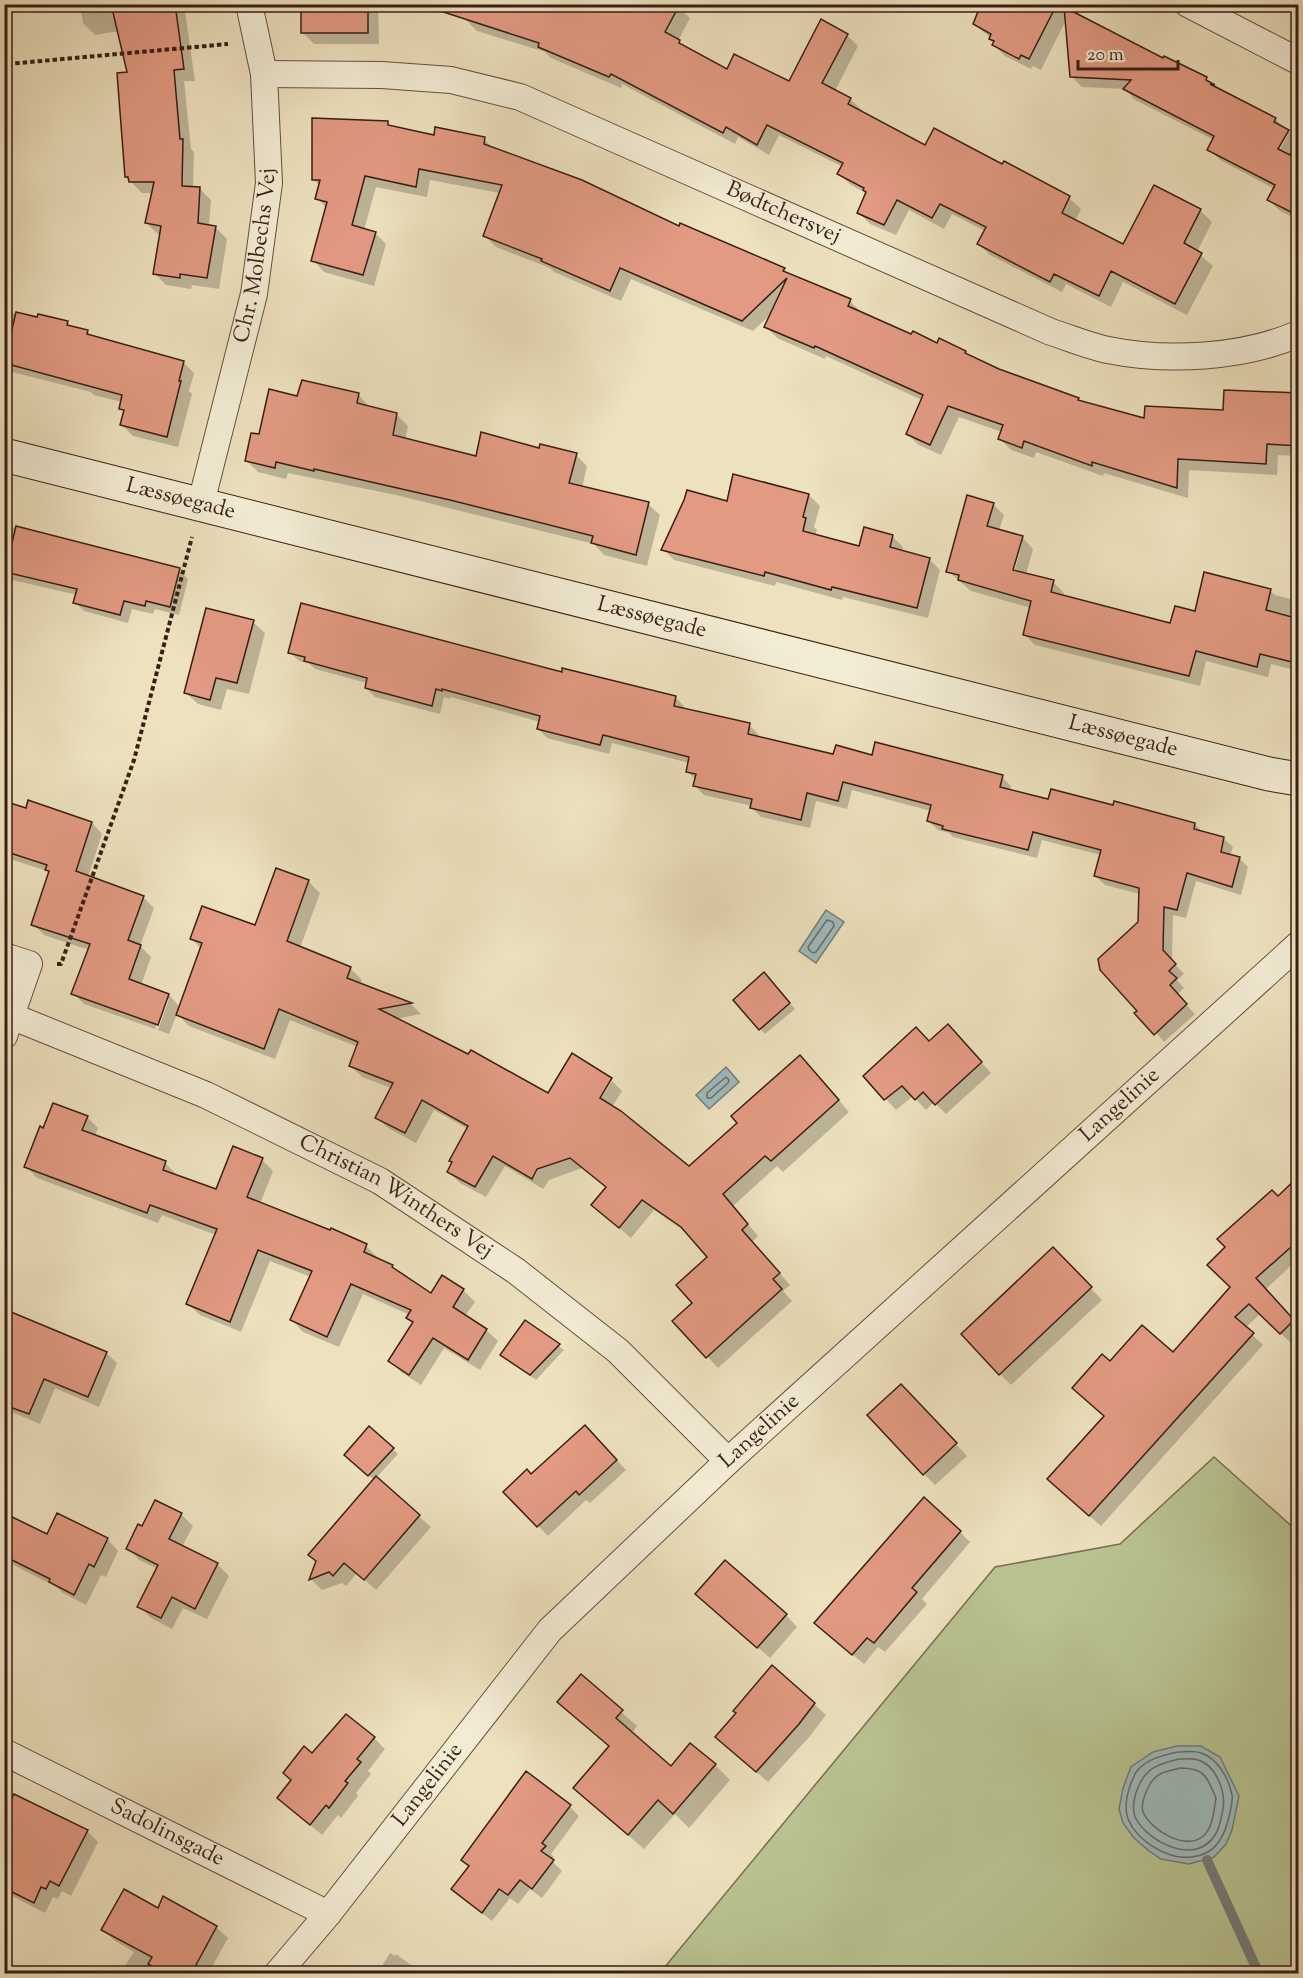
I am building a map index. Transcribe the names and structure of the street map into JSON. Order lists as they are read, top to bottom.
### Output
{
  "streets": {
    "street": [
      "Bødtchersvej",
      "Chr. Molbechs Vej",
      "Læssøegade",
      "Langelinie",
      "Christian Winthers Vej",
      "Sadolinsgade"
    ]
  },
  "crossings": [
    ["Bødtchersvej", "Chr. Molbechs Vej"],
    ["Chr. Molbechs Vej", "Læssøegade"],
    ["Langelinie", "Christian Winthers Vej"],
    ["Langelinie", "Sadolinsgade"]
  ],
  "scale_bar": "20 m"
}
